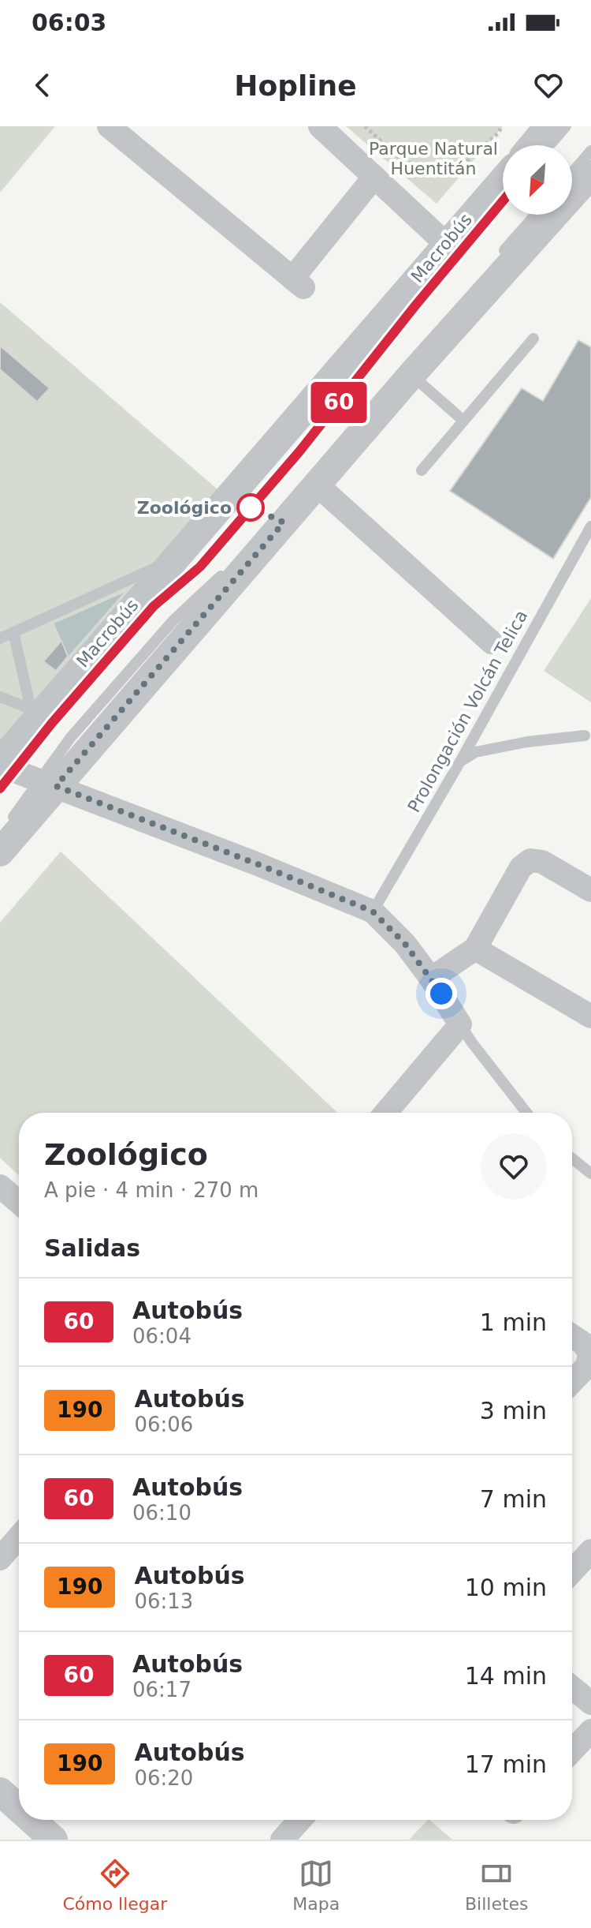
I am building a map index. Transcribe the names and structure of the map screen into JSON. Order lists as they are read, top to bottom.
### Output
{
  "streets": {
    "lane": ["Macrobús", "Prolongación Volcán Telica"]
  },
  "parks": ["Parque Natural Huentitán"],
  "places": ["Zoológico"],
  "lines": ["bus line 60"],
  "north": "bottom left",
  "page": {
    "status": "06:03",
    "header": "Hopline",
    "on_map": "60",
    "heading": [
      ["Zoológico", "A pie · 4 min · 270 m"],
      "Salidas"
    ],
    "list": [
      {
        "mark": "60",
        "name": "Autobús",
        "note": "06:04",
        "value": "1 min"
      },
      {
        "mark": "190",
        "name": "Autobús",
        "note": "06:06",
        "value": "3 min"
      },
      {
        "mark": "60",
        "name": "Autobús",
        "note": "06:10",
        "value": "7 min"
      },
      {
        "mark": "190",
        "name": "Autobús",
        "note": "06:13",
        "value": "10 min"
      },
      {
        "mark": "60",
        "name": "Autobús",
        "note": "06:17",
        "value": "14 min"
      },
      {
        "mark": "190",
        "name": "Autobús",
        "note": "06:20",
        "value": "17 min"
      }
    ],
    "tabs": ["Cómo llegar", "Mapa", "Billetes"]
  }
}
